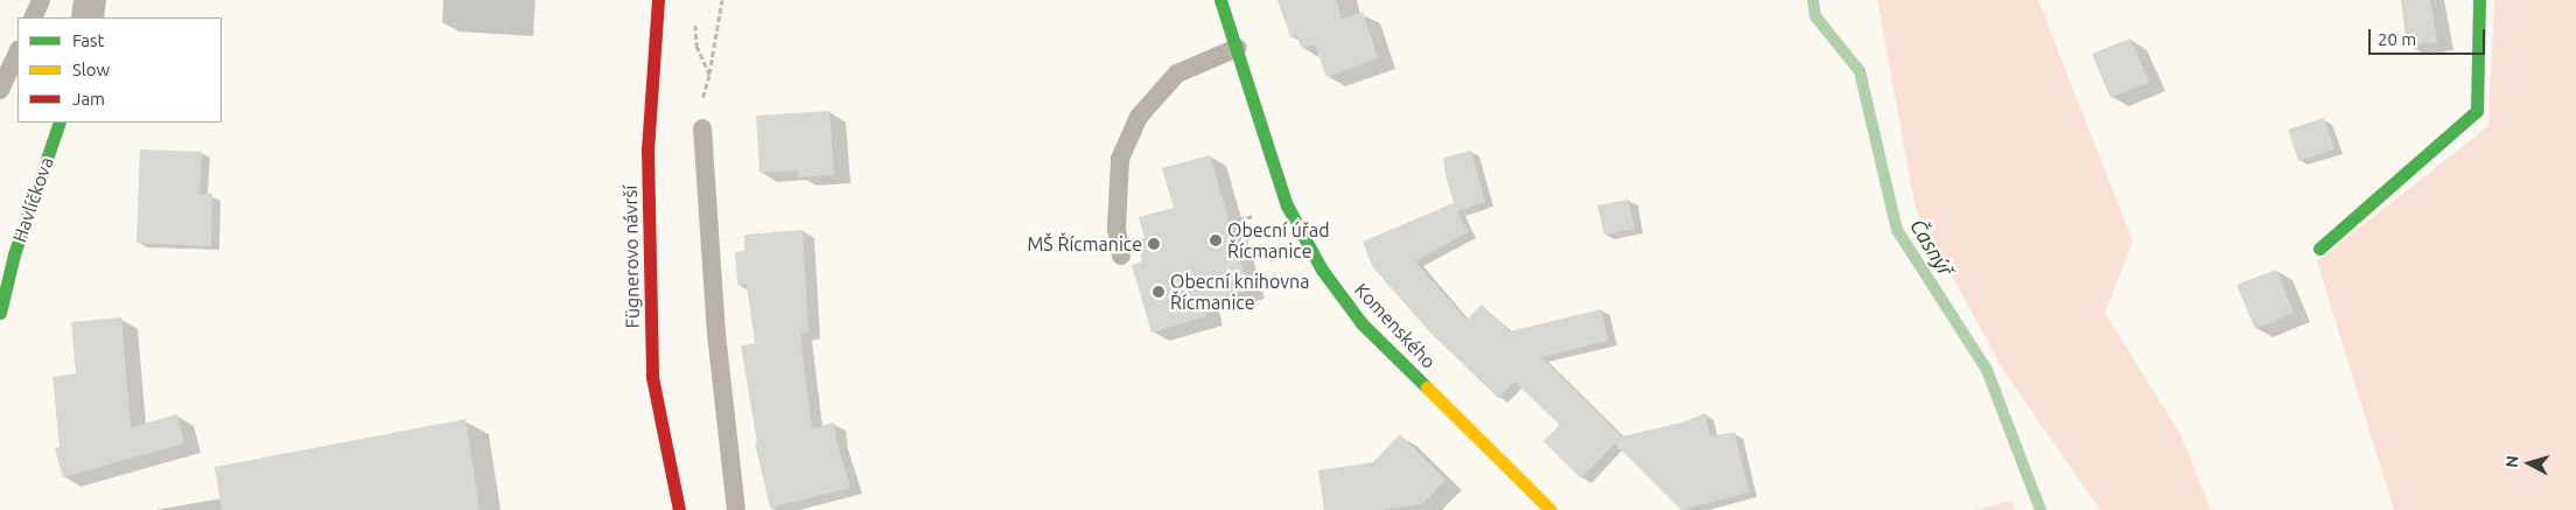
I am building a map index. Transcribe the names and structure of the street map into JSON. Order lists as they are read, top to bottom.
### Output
{
  "streets": {
    "street": ["Havlíčkova", "Fügnerovo návrší", "Komenského"]
  },
  "water": ["Časnýř"],
  "places": ["Obecní úřad Řícmanice", "MŠ Řícmanice", "Obecní knihovna Řícmanice"],
  "legend": ["Fast", "Slow", "Jam"],
  "scale_bar": "20 m",
  "north": "left"
}
